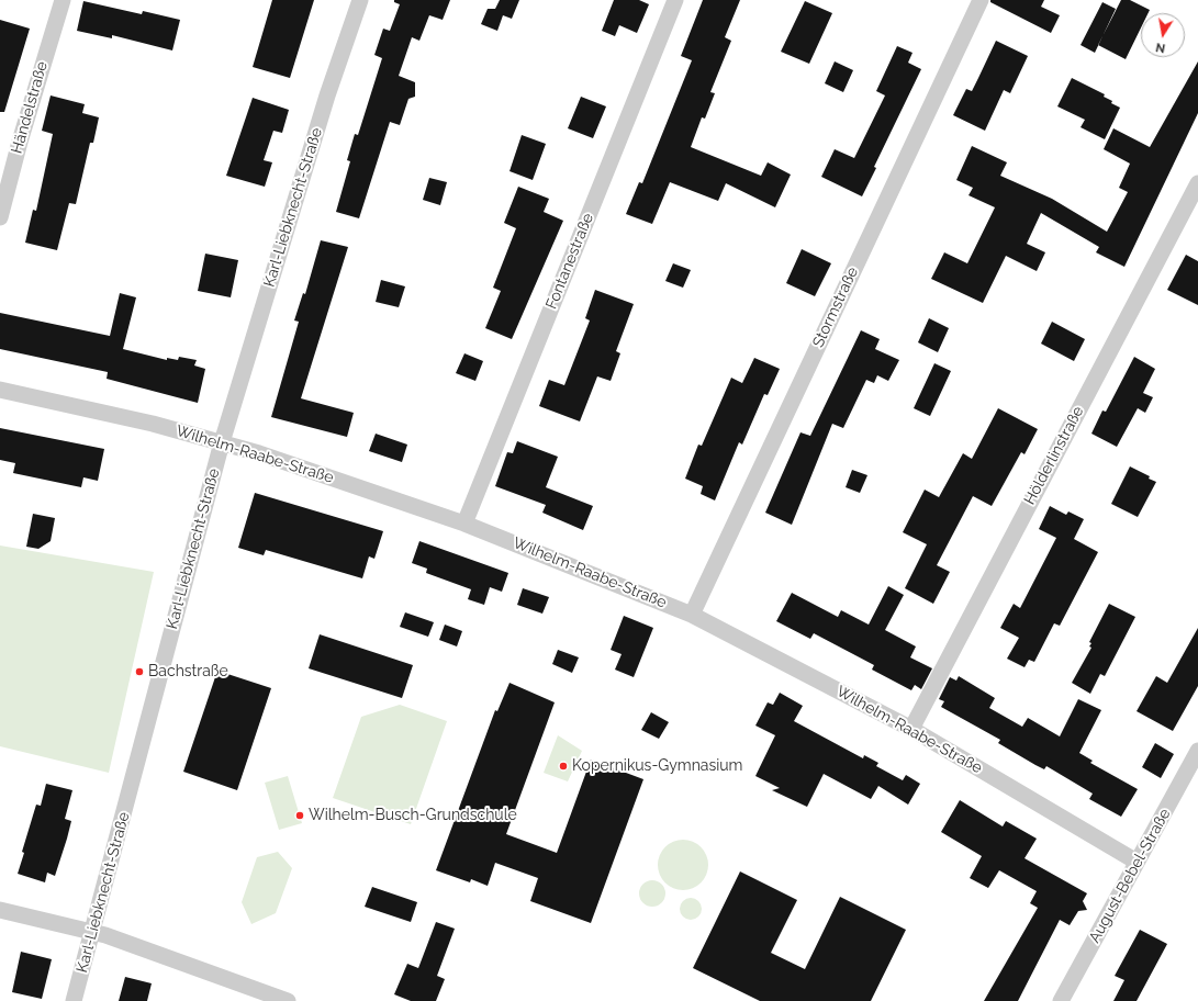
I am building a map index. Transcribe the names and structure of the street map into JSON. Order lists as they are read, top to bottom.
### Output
{
  "streets": {
    "street": [
      "Händelstraße",
      "Karl-Liebknecht-Straße",
      "Fontanestraße",
      "Stormstraße",
      "Wilhelm-Raabe-Straße",
      "Hölderlinstraße",
      "August-Bebel-Straße"
    ]
  },
  "crossings": [
    ["Karl-Liebknecht-Straße", "Wilhelm-Raabe-Straße"],
    ["Fontanestraße", "Wilhelm-Raabe-Straße"],
    ["Stormstraße", "Wilhelm-Raabe-Straße"],
    ["Wilhelm-Raabe-Straße", "Hölderlinstraße"],
    ["Wilhelm-Raabe-Straße", "August-Bebel-Straße"]
  ],
  "places": ["Bachstraße", "Kopernikus-Gymnasium", "Wilhelm-Busch-Grundschule"],
  "north": "bottom"
}
